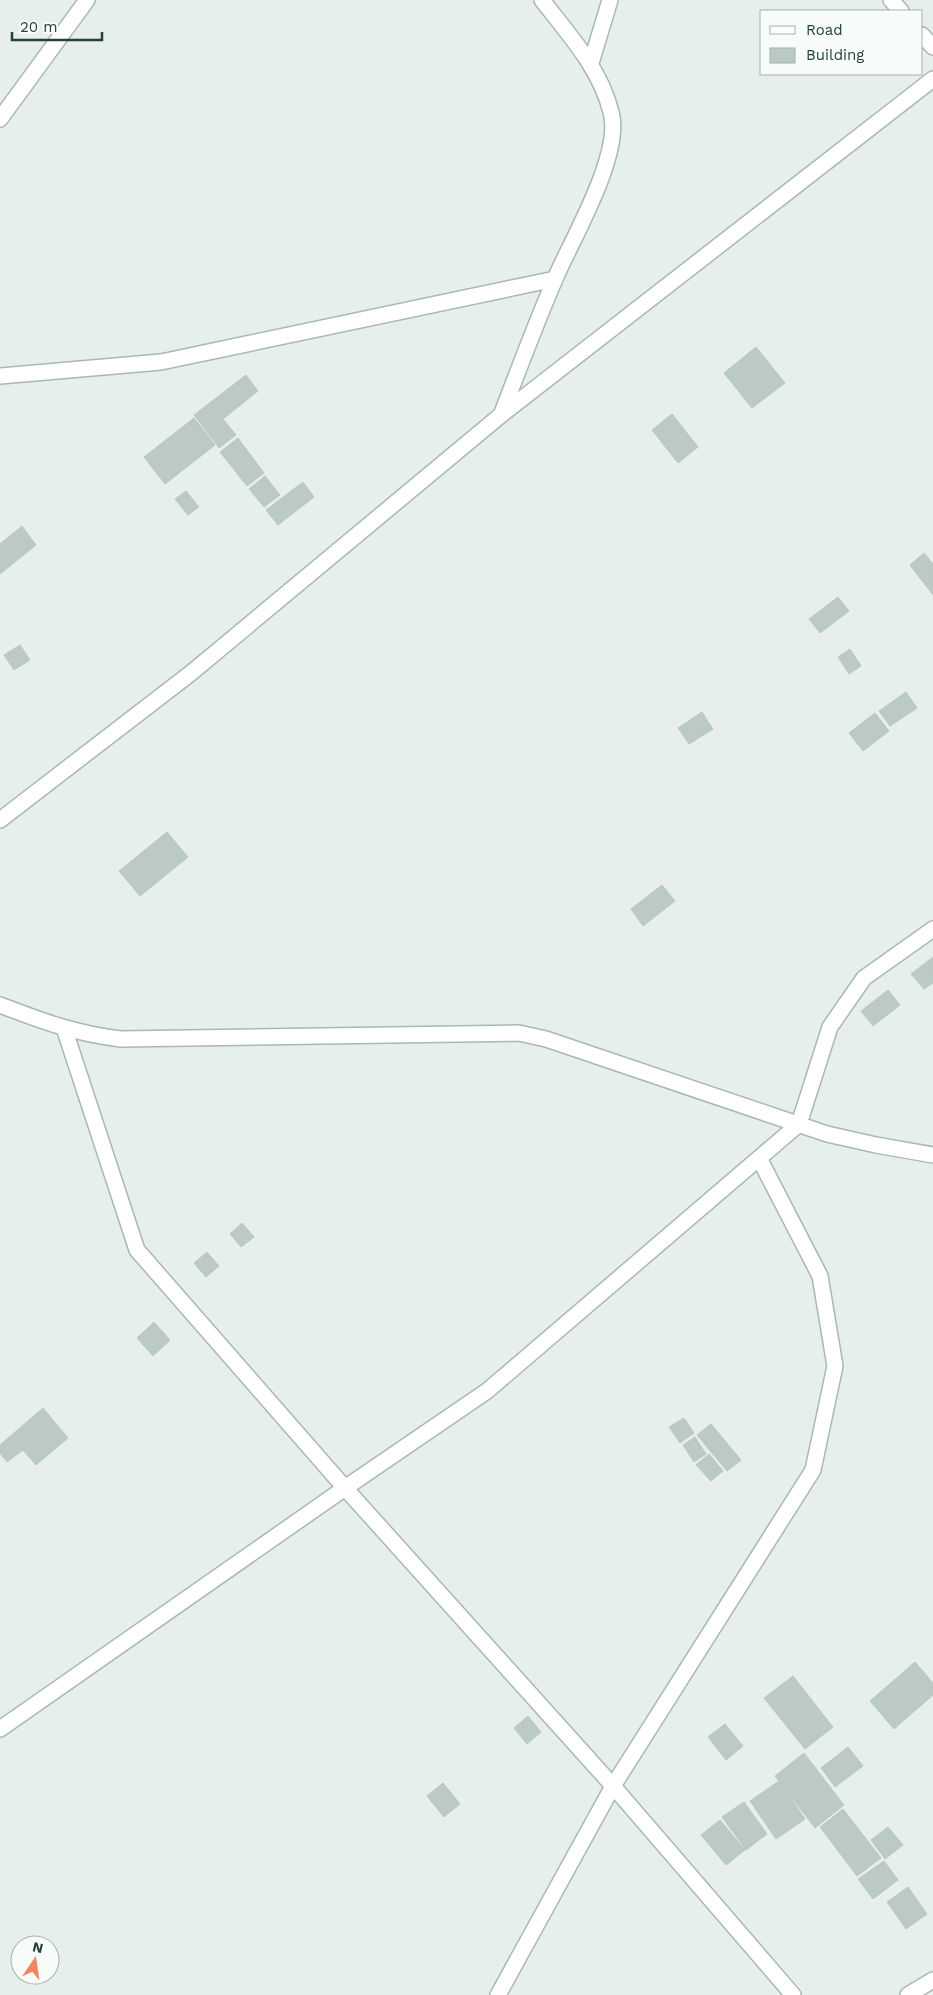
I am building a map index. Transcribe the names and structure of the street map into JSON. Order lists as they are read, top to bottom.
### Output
{
  "legend": ["Road", "Building"],
  "scale_bar": "20 m",
  "north": "top"
}
